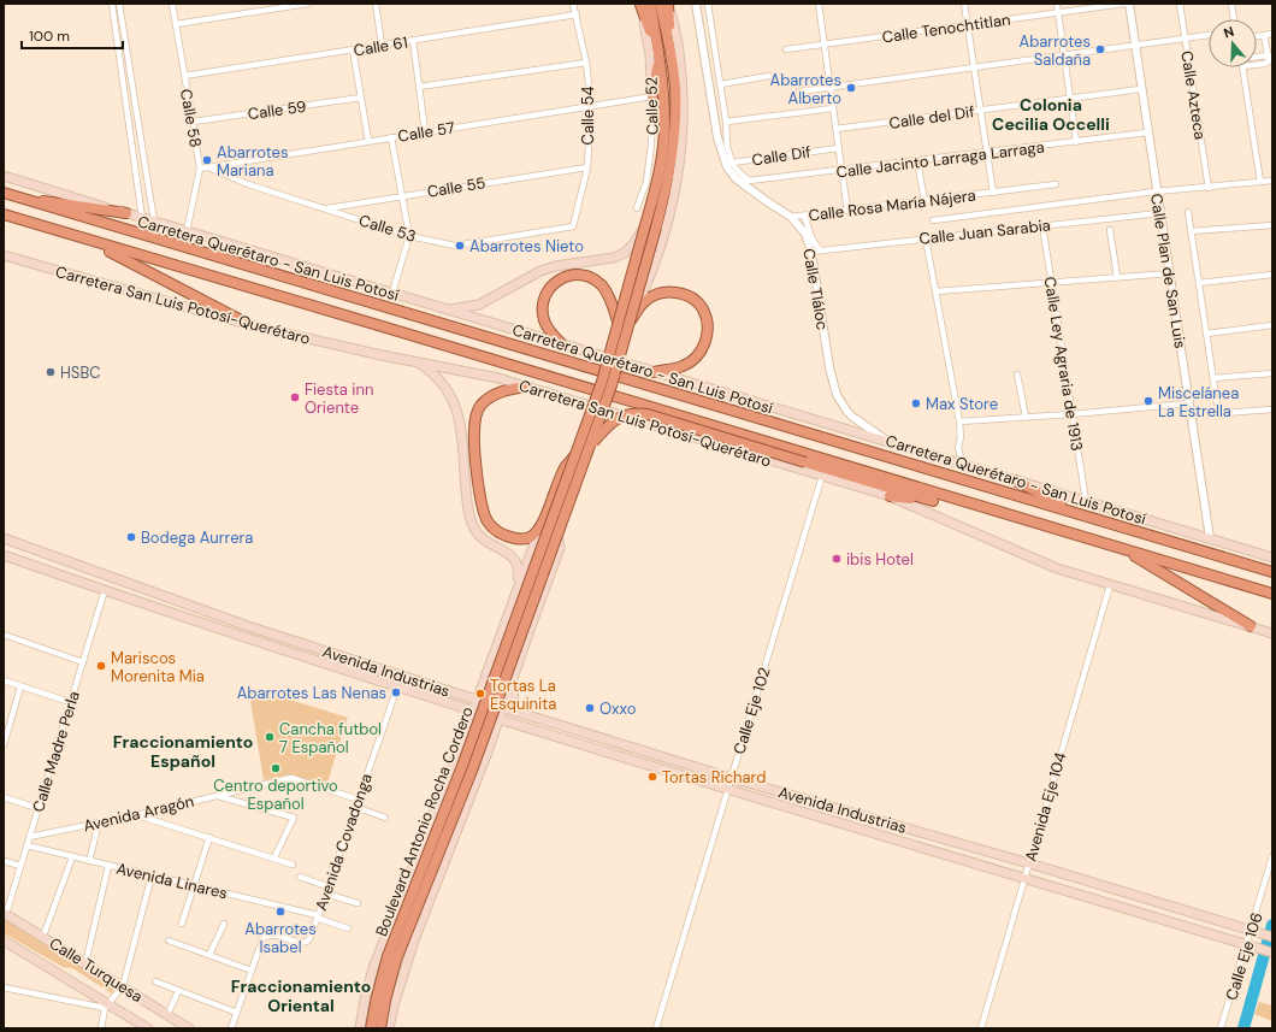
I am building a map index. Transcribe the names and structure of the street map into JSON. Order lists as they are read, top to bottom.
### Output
{
  "streets": {
    "highway": ["Carretera Querétaro - San Luis Potosí", "Boulevard Antonio Rocha Cordero"],
    "main road": [
      "Calle 52",
      "Carretera San Luis Potosí-Querétaro",
      "Avenida Industrias",
      "Calle Turquesa"
    ],
    "street": [
      "Calle Tenochtitlan",
      "Calle 61",
      "Calle Azteca",
      "Calle 59",
      "Calle 54",
      "Calle del Dif",
      "Calle 58",
      "Calle 57",
      "Calle Dif",
      "Calle Jacinto Larraga Larraga",
      "Calle 55",
      "Calle Rosa María Nájera",
      "Calle 53",
      "Calle Juan Sarabia",
      "Calle Plan de San Luis",
      "Calle Tláloc",
      "Calle Ley Agraria de 1913",
      "Calle Eje 102",
      "Calle Madre Perla",
      "Avenida Eje 104",
      "Avenida Aragón",
      "Avenida Covadonga",
      "Avenida Linares",
      "Calle Eje 106"
    ]
  },
  "crossings": [
    ["Calle 61", "Calle 54"],
    ["Calle 61", "Calle 58"],
    ["Calle 52", "Calle 57"],
    ["Calle 59", "Calle 58"],
    ["Calle 54", "Calle 57"],
    ["Calle 54", "Calle 55"],
    ["Calle 54", "Calle 53"],
    ["Calle del Dif", "Calle Plan de San Luis"],
    ["Calle 58", "Calle 57"],
    ["Calle 57", "Calle 53"],
    ["Calle Dif", "Calle Tláloc"],
    ["Calle Jacinto Larraga Larraga", "Calle Plan de San Luis"],
    ["Calle Jacinto Larraga Larraga", "Calle Tláloc"],
    ["Calle 55", "Calle 53"],
    ["Calle Rosa María Nájera", "Calle Tláloc"],
    ["Calle Juan Sarabia", "Calle Plan de San Luis"],
    ["Calle Juan Sarabia", "Calle Tláloc"],
    ["Calle Juan Sarabia", "Calle Ley Agraria de 1913"],
    ["Carretera San Luis Potosí-Querétaro", "Calle Eje 102"],
    ["Carretera San Luis Potosí-Querétaro", "Avenida Eje 104"],
    ["Avenida Industrias", "Calle Eje 102"],
    ["Avenida Industrias", "Calle Madre Perla"],
    ["Avenida Industrias", "Avenida Eje 104"],
    ["Avenida Industrias", "Boulevard Antonio Rocha Cordero"],
    ["Avenida Industrias", "Avenida Covadonga"],
    ["Avenida Industrias", "Calle Eje 106"],
    ["Calle Madre Perla", "Avenida Aragón"],
    ["Calle Madre Perla", "Avenida Linares"],
    ["Calle Madre Perla", "Calle Turquesa"],
    ["Avenida Aragón", "Avenida Covadonga"],
    ["Avenida Covadonga", "Avenida Linares"]
  ],
  "districts": ["Colonia Cecilia Occelli", "Fraccionamiento Español", "Fraccionamiento Oriental"],
  "places": [
    "Abarrotes Saldaña",
    "Abarrotes Alberto",
    "Abarrotes Mariana",
    "Abarrotes Nieto",
    "HSBC",
    "Fiesta inn Oriente",
    "Miscelánea La Estrella",
    "Max Store",
    "Bodega Aurrera",
    "ibis Hotel",
    "Mariscos Morenita Mia",
    "Abarrotes Las Nenas",
    "Tortas La Esquinita",
    "Oxxo",
    "Cancha futbol 7 Español",
    "Centro deportivo Español",
    "Tortas Richard",
    "Abarrotes Isabel"
  ],
  "scale_bar": "100 m",
  "north": "top"
}
